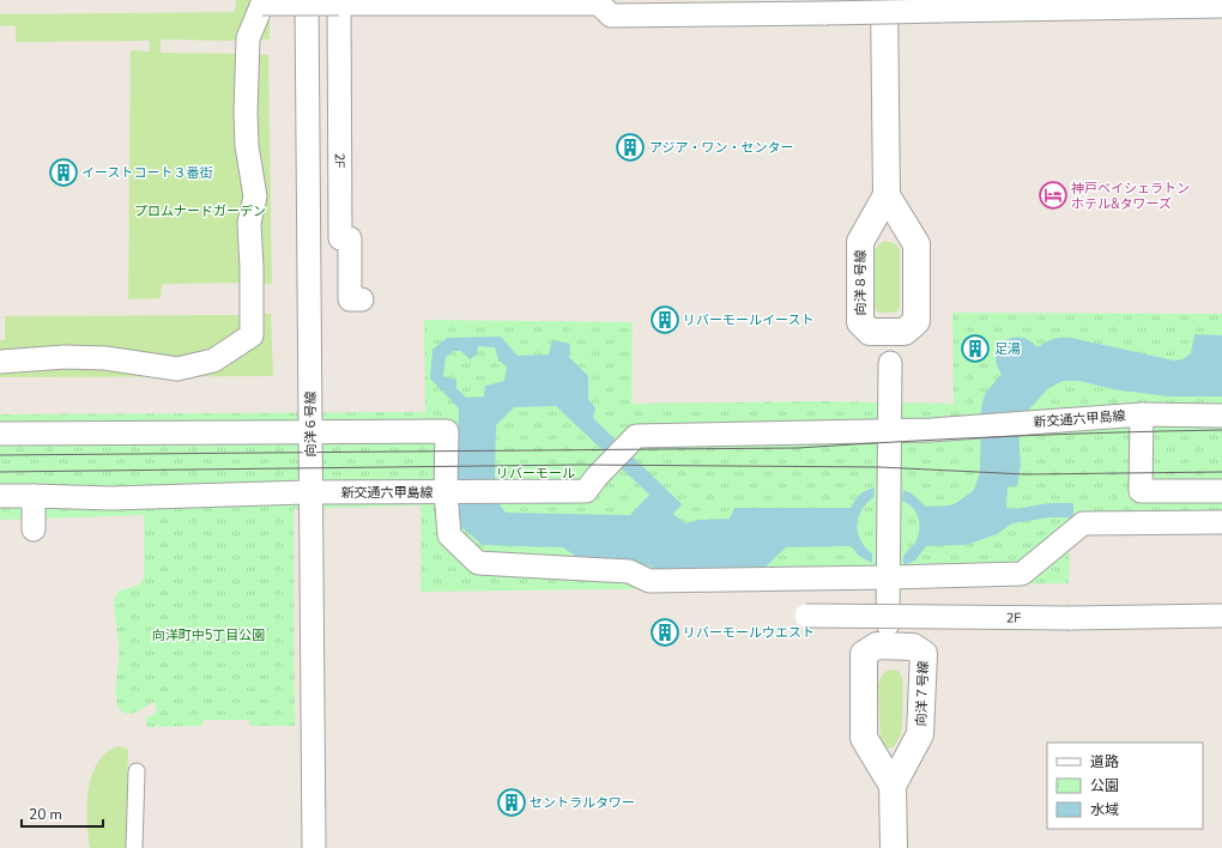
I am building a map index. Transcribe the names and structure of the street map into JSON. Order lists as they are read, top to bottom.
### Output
{
  "streets": {
    "street": [
      "2F",
      "向洋８号線",
      "新交通六甲島線",
      "向洋６号線",
      "向洋７号線"
    ]
  },
  "crossings": [
    ["新交通六甲島線", "向洋６号線"]
  ],
  "parks": ["プロムナードガーデン", "リバーモール", "向洋町中5丁目公園"],
  "places": {
    "building": [
      "アジア・ワン・センター",
      "イーストコート３番街",
      "リバーモールイースト",
      "足湯",
      "リバーモールウエスト",
      "セントラルタワー"
    ],
    "hotel": ["神戸ベイシェラトン ホテル&タワーズ"]
  },
  "legend": ["道路", "公園", "水域"],
  "scale_bar": "20 m"
}
